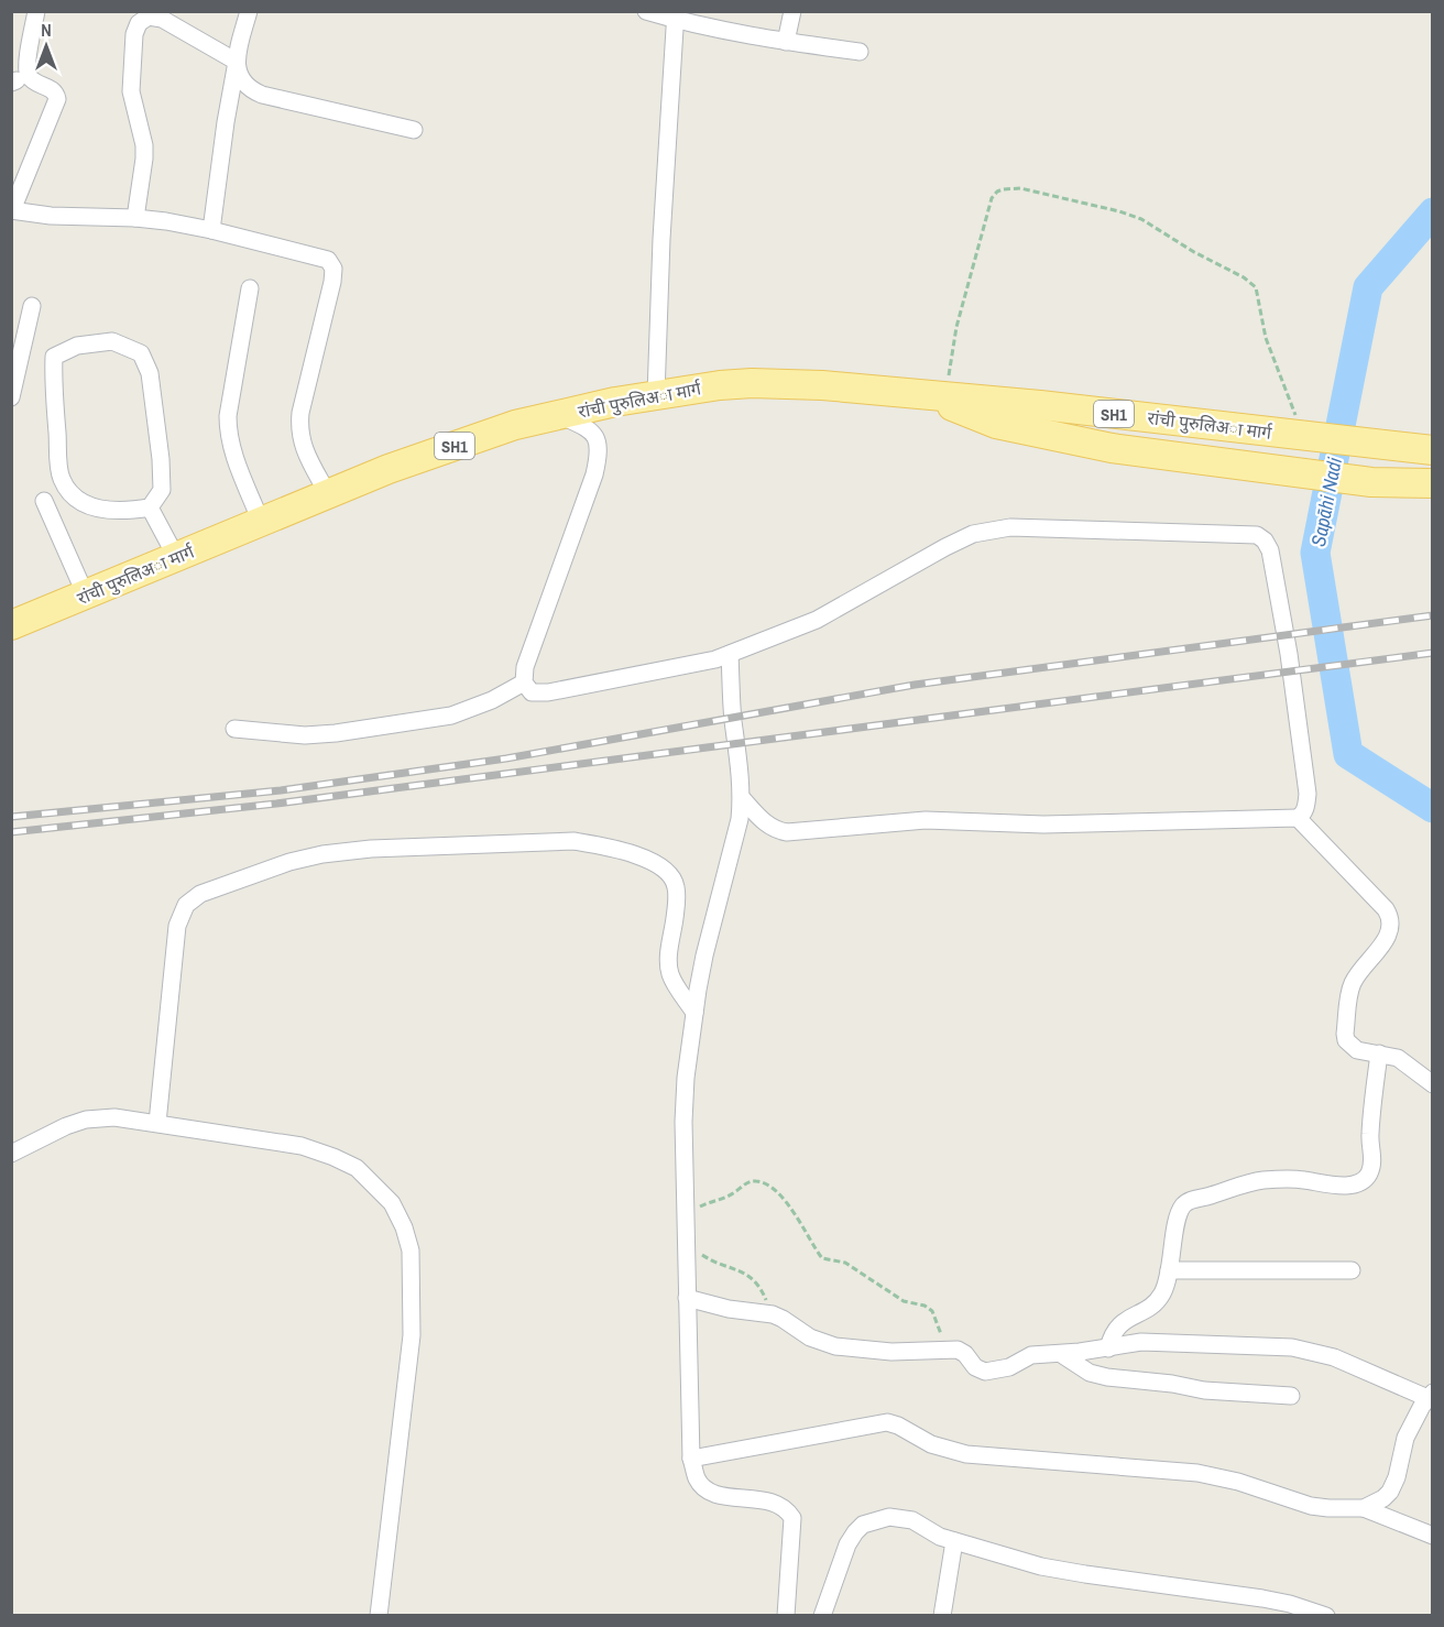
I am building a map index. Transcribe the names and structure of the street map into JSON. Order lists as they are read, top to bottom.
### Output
{
  "streets": {
    "main road": ["रांची पुरुलिअा मार्ग", "SH1"]
  },
  "crossings": [
    ["रांची पुरुलिअा मार्ग", "SH1"]
  ],
  "water": ["Sapāhi Nadi"],
  "north": "top"
}
